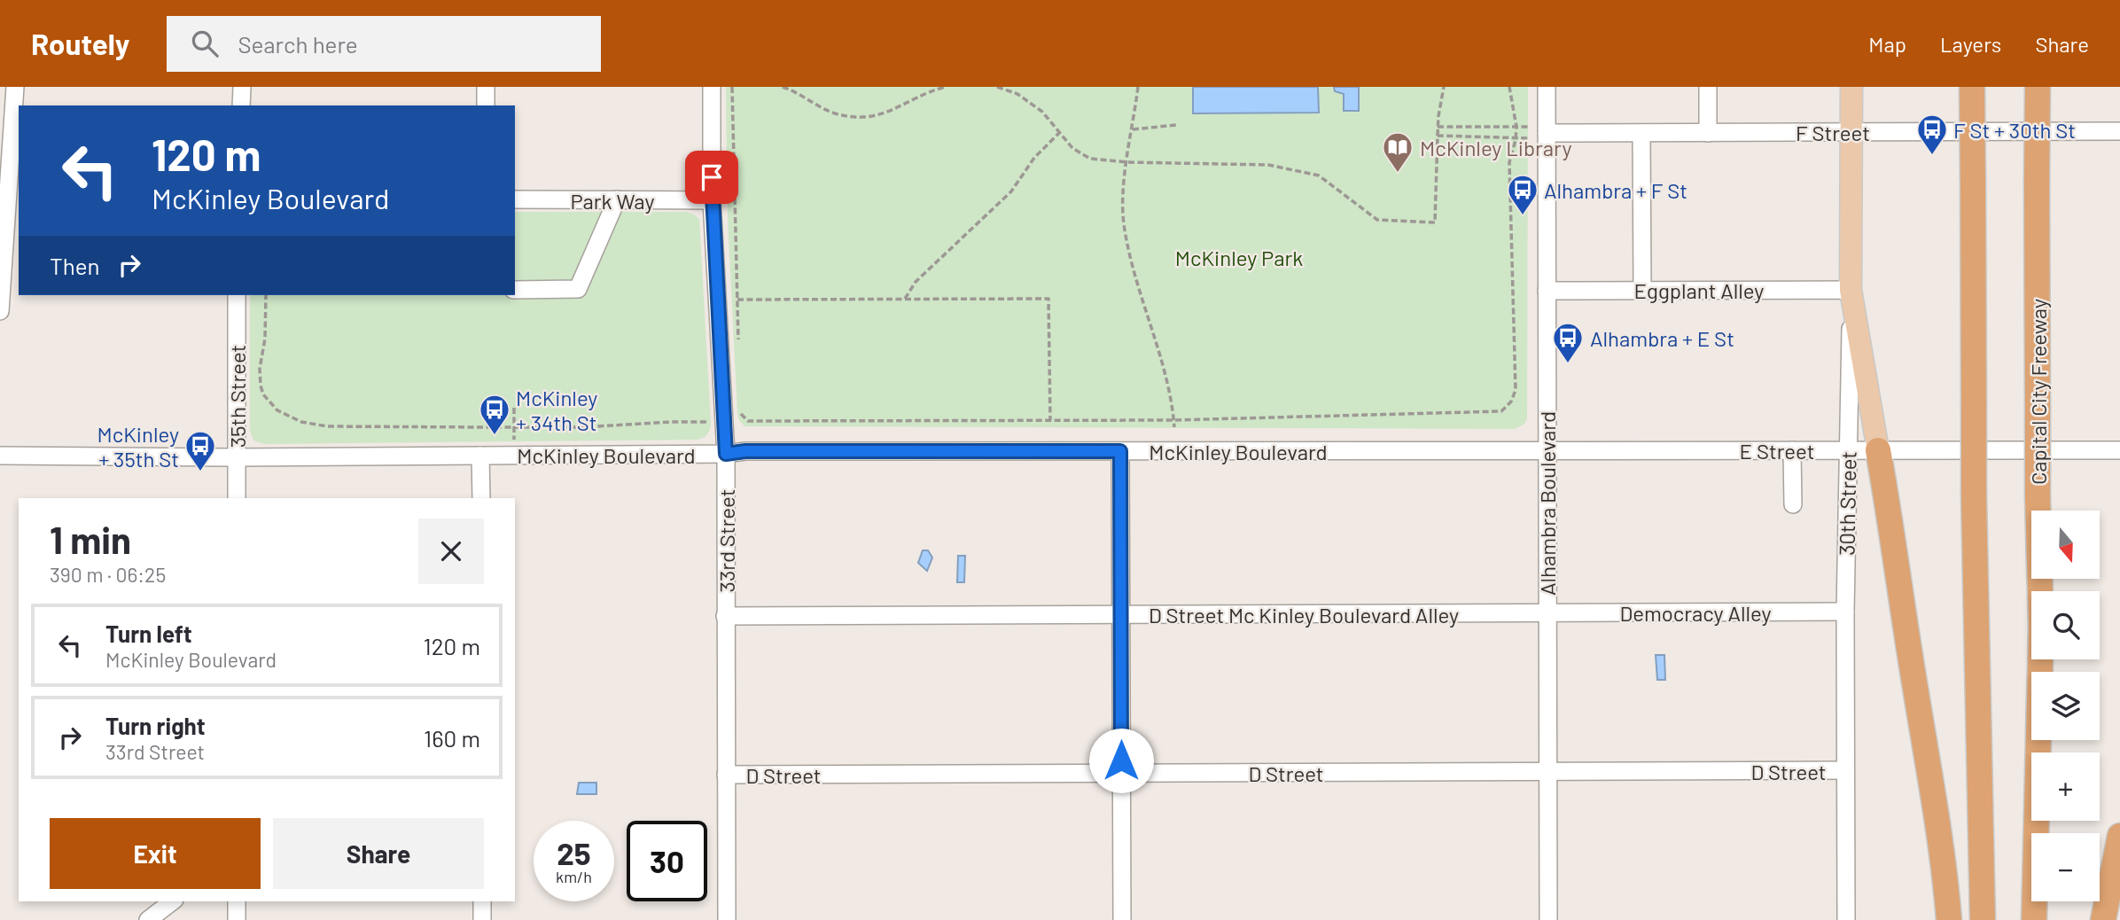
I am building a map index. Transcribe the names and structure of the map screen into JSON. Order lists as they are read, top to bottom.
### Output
{
  "streets": {
    "highway": ["Capital City Freeway"],
    "main road": ["30th Street"],
    "street": [
      "F Street",
      "Park Way",
      "Eggplant Alley",
      "35th Street",
      "E Street",
      "McKinley Boulevard",
      "Alhambra Boulevard",
      "33rd Street",
      "Democracy Alley",
      "D Street Mc Kinley Boulevard Alley",
      "D Street"
    ]
  },
  "crossings": [
    ["F Street", "Alhambra Boulevard"],
    ["F Street", "30th Street"],
    ["Park Way", "33rd Street"],
    ["Eggplant Alley", "Alhambra Boulevard"],
    ["Eggplant Alley", "30th Street"],
    ["35th Street", "McKinley Boulevard"],
    ["E Street", "McKinley Boulevard"],
    ["E Street", "Alhambra Boulevard"],
    ["E Street", "30th Street"],
    ["McKinley Boulevard", "Alhambra Boulevard"],
    ["McKinley Boulevard", "33rd Street"],
    ["Alhambra Boulevard", "Democracy Alley"],
    ["Alhambra Boulevard", "D Street Mc Kinley Boulevard Alley"],
    ["Alhambra Boulevard", "D Street"],
    ["30th Street", "Democracy Alley"],
    ["30th Street", "D Street"],
    ["33rd Street", "D Street Mc Kinley Boulevard Alley"],
    ["33rd Street", "D Street"],
    ["Democracy Alley", "D Street Mc Kinley Boulevard Alley"]
  ],
  "parks": ["McKinley Park"],
  "places": {
    "bus stop": [
      "F St + 30th St",
      "Alhambra + F St",
      "Alhambra + E St",
      "McKinley + 34th St",
      "McKinley + 35th St"
    ],
    "library": ["McKinley Library"]
  },
  "north": "bottom",
  "page": {
    "header": "Routely",
    "search": "Search here",
    "nav": ["Map", "Layers", "Share"],
    "turn": ["120 m", "McKinley Boulevard"],
    "then": "Then",
    "heading": ["1 min", "390 m · 06:25"],
    "map_buttons": ["+", "−"],
    "list": [
      {
        "name": "Turn left",
        "note": "McKinley Boulevard",
        "value": "120 m"
      },
      {
        "name": "Turn right",
        "note": "33rd Street",
        "value": "160 m"
      }
    ],
    "buttons": ["Exit", "Share"],
    "speed": "25 km/h",
    "limit": "30"
  }
}
